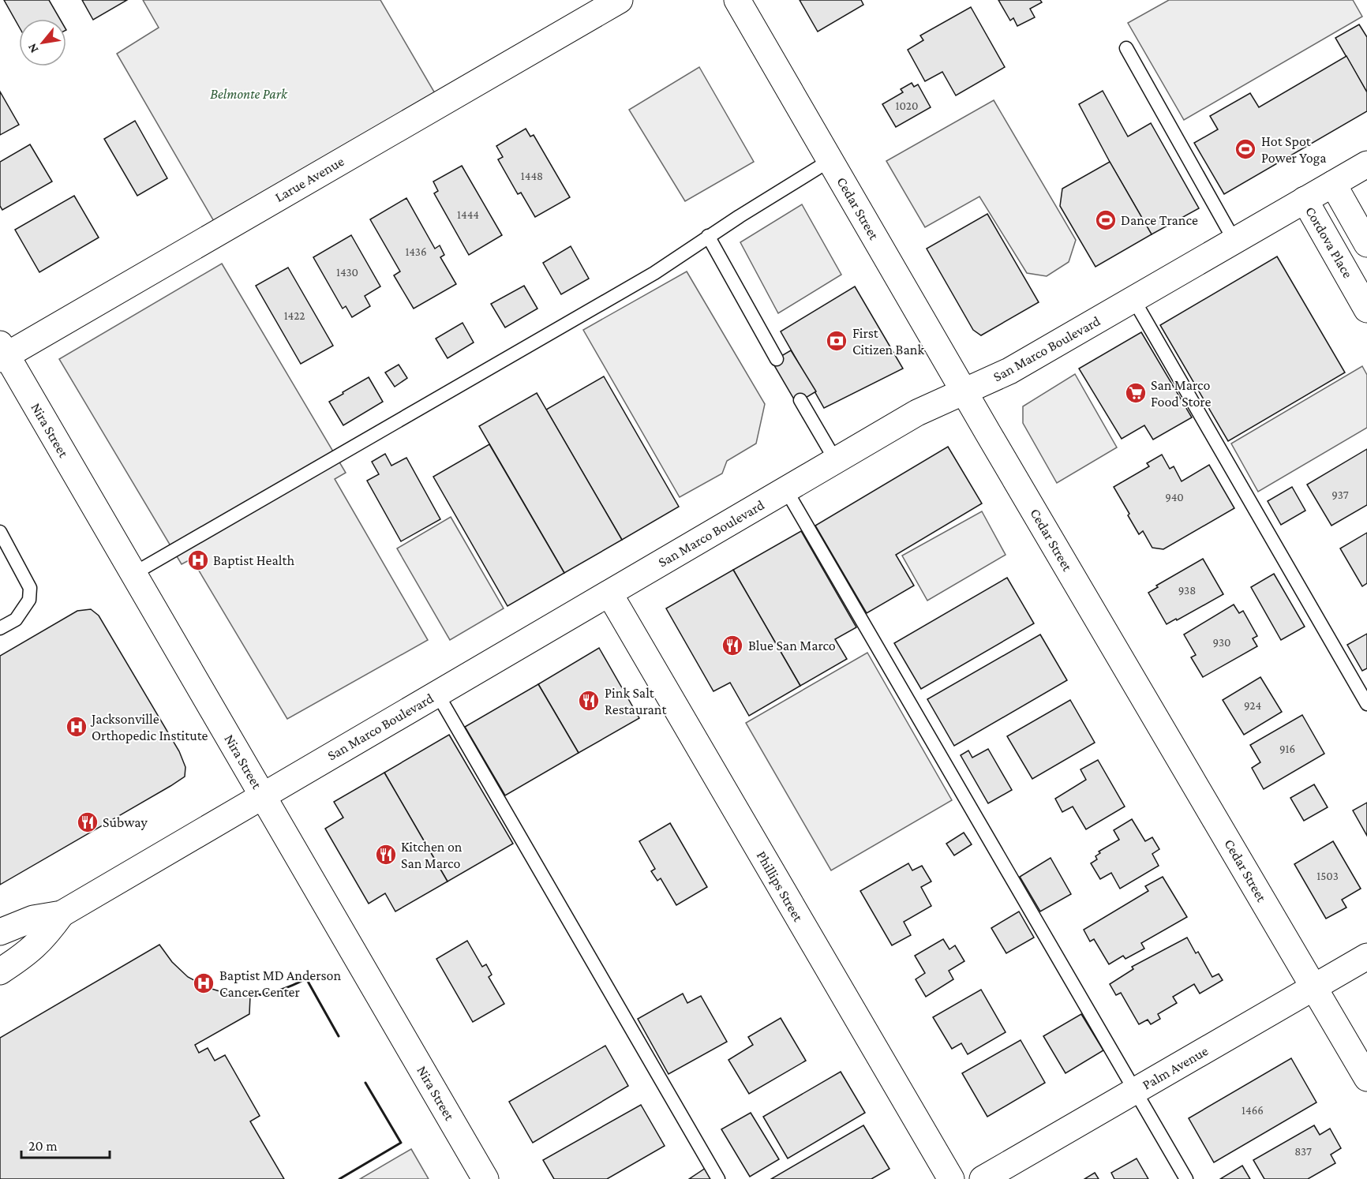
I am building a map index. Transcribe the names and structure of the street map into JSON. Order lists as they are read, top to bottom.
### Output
{
  "streets": {
    "street": [
      "Larue Avenue",
      "Cedar Street",
      "Cordova Place",
      "San Marco Boulevard",
      "Nira Street",
      "Phillips Street",
      "Palm Avenue"
    ]
  },
  "crossings": [
    ["Larue Avenue", "Nira Street"],
    ["Cedar Street", "San Marco Boulevard"],
    ["Cedar Street", "Palm Avenue"],
    ["Cordova Place", "San Marco Boulevard"],
    ["San Marco Boulevard", "Nira Street"],
    ["San Marco Boulevard", "Phillips Street"]
  ],
  "parks": ["Belmonte Park"],
  "places": {
    "sports": ["Hot Spot Power Yoga", "Dance Trance"],
    "bank": ["First Citizen Bank"],
    "supermarket": ["San Marco Food Store"],
    "hospital": ["Baptist Health", "Jacksonville Orthopedic Institute", "Baptist MD Anderson Cancer Center"],
    "restaurant": [
      "Blue San Marco",
      "Pink Salt Restaurant",
      "Subway",
      "Kitchen on San Marco"
    ]
  },
  "house_numbers": [
    "1020",
    "1448",
    "1444",
    "1436",
    "1430",
    "1422",
    "937",
    "940",
    "938",
    "930",
    "924",
    "916",
    "1503",
    "1466",
    "837"
  ],
  "scale_bar": "20 m",
  "north": "bottom left"
}
